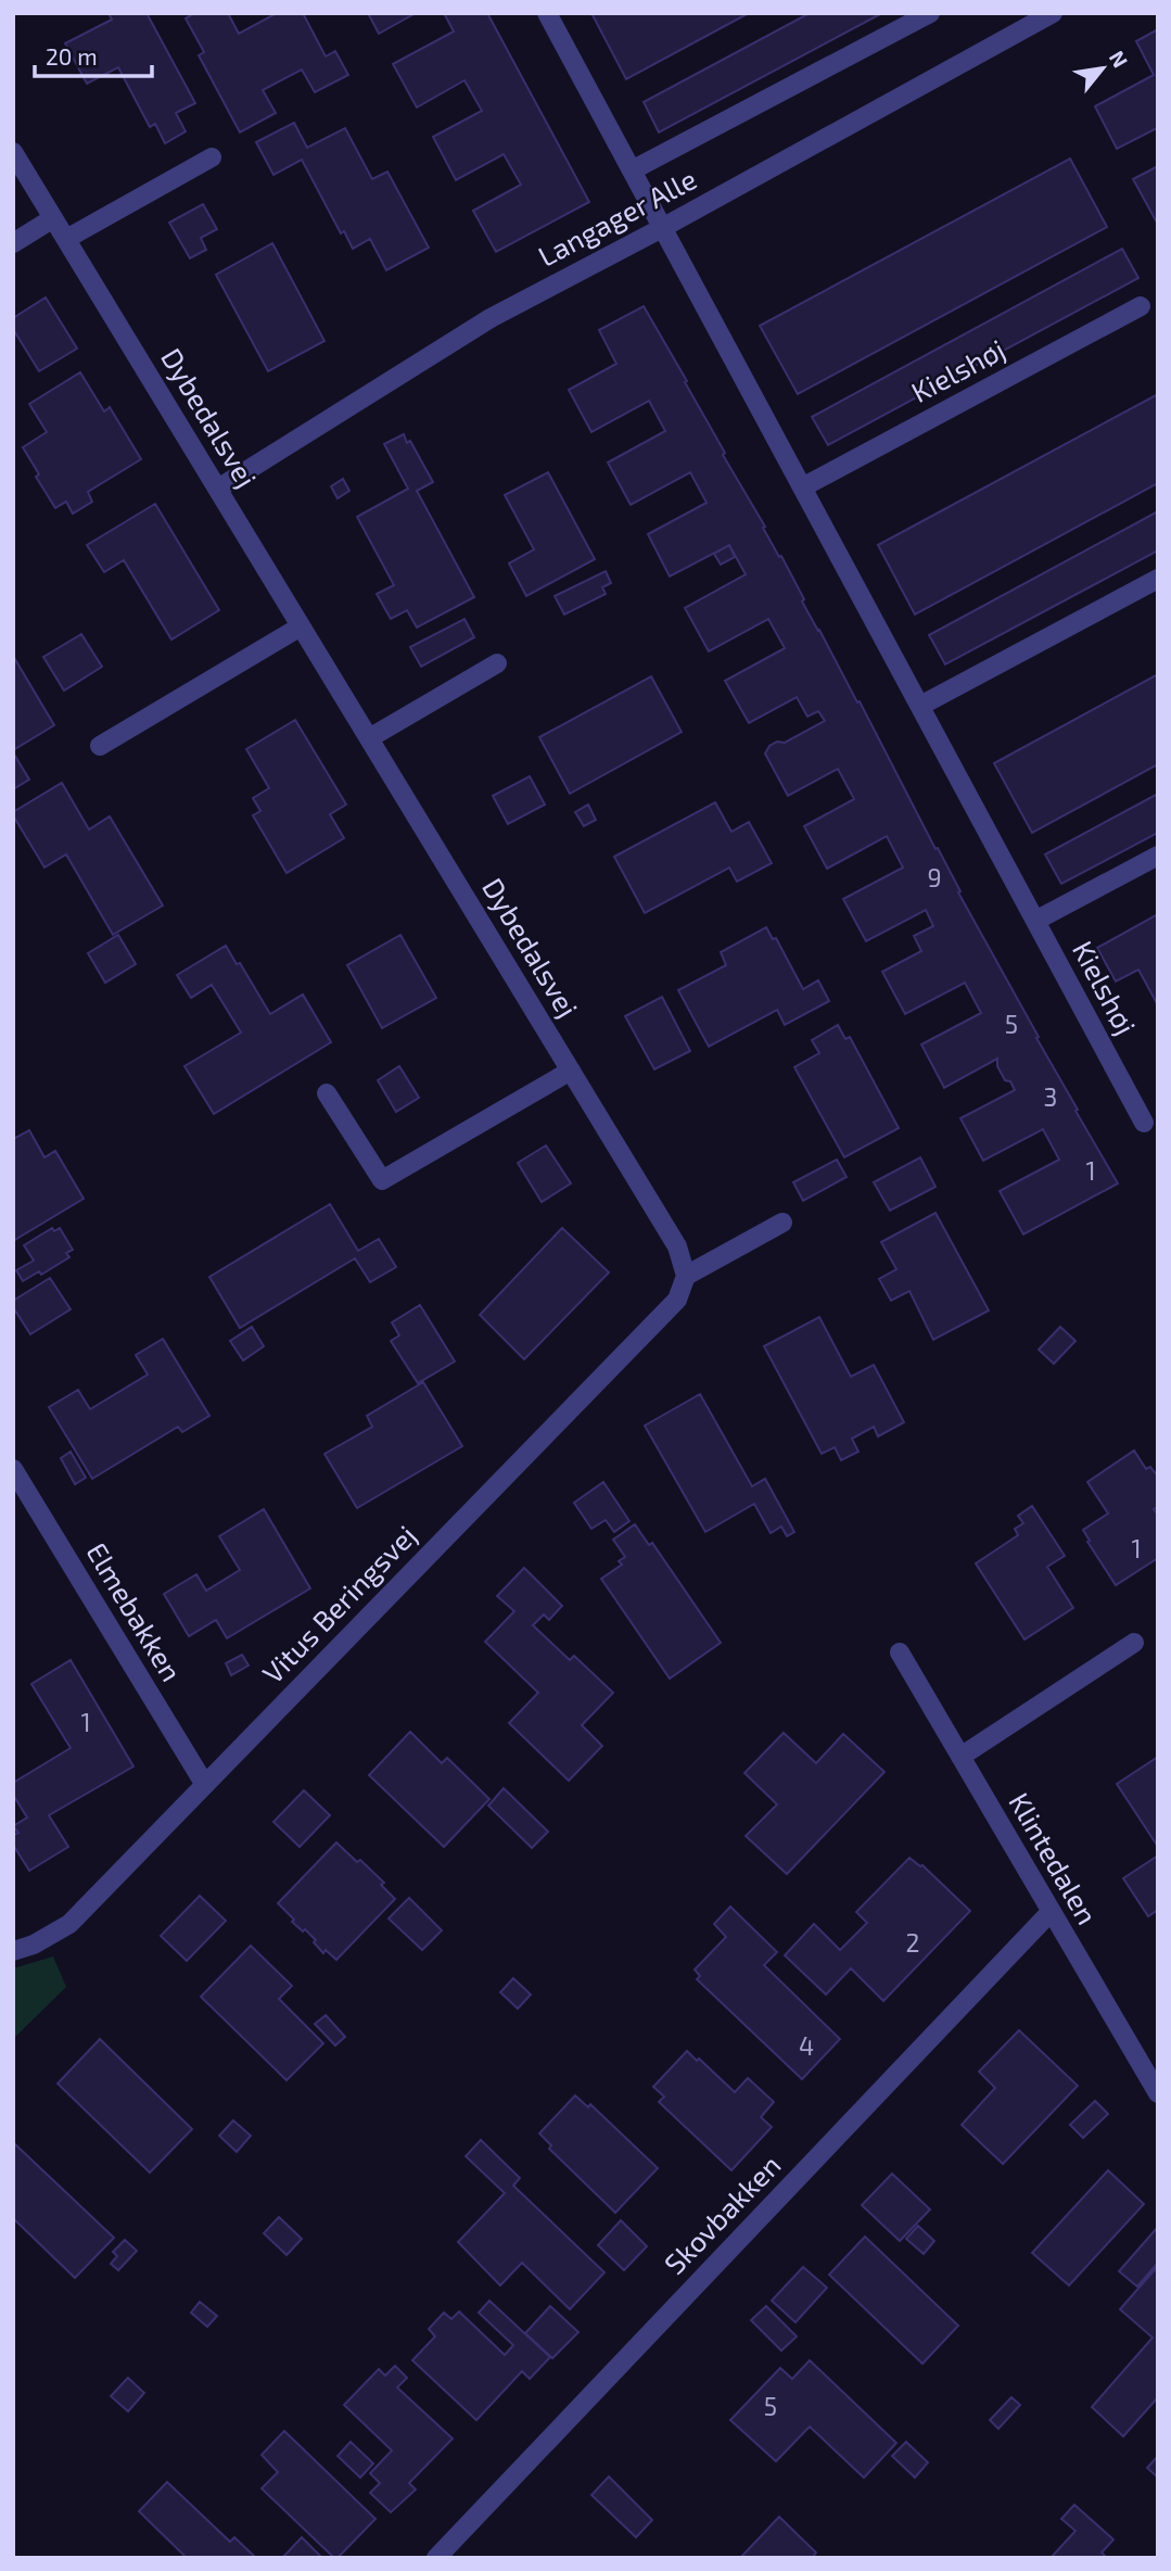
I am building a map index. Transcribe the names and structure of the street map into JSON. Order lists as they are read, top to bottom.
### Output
{
  "streets": {
    "street": [
      "Langager Alle",
      "Kielshøj",
      "Dybedalsvej",
      "Vitus Beringsvej",
      "Elmebakken",
      "Klintedalen",
      "Skovbakken"
    ]
  },
  "crossings": [
    ["Langager Alle", "Kielshøj"],
    ["Langager Alle", "Dybedalsvej"],
    ["Dybedalsvej", "Vitus Beringsvej"],
    ["Vitus Beringsvej", "Elmebakken"],
    ["Klintedalen", "Skovbakken"]
  ],
  "house_numbers": [
    "9",
    "5",
    "3",
    "1",
    "1",
    "1",
    "2",
    "4",
    "5"
  ],
  "scale_bar": "20 m",
  "north": "top right"
}
